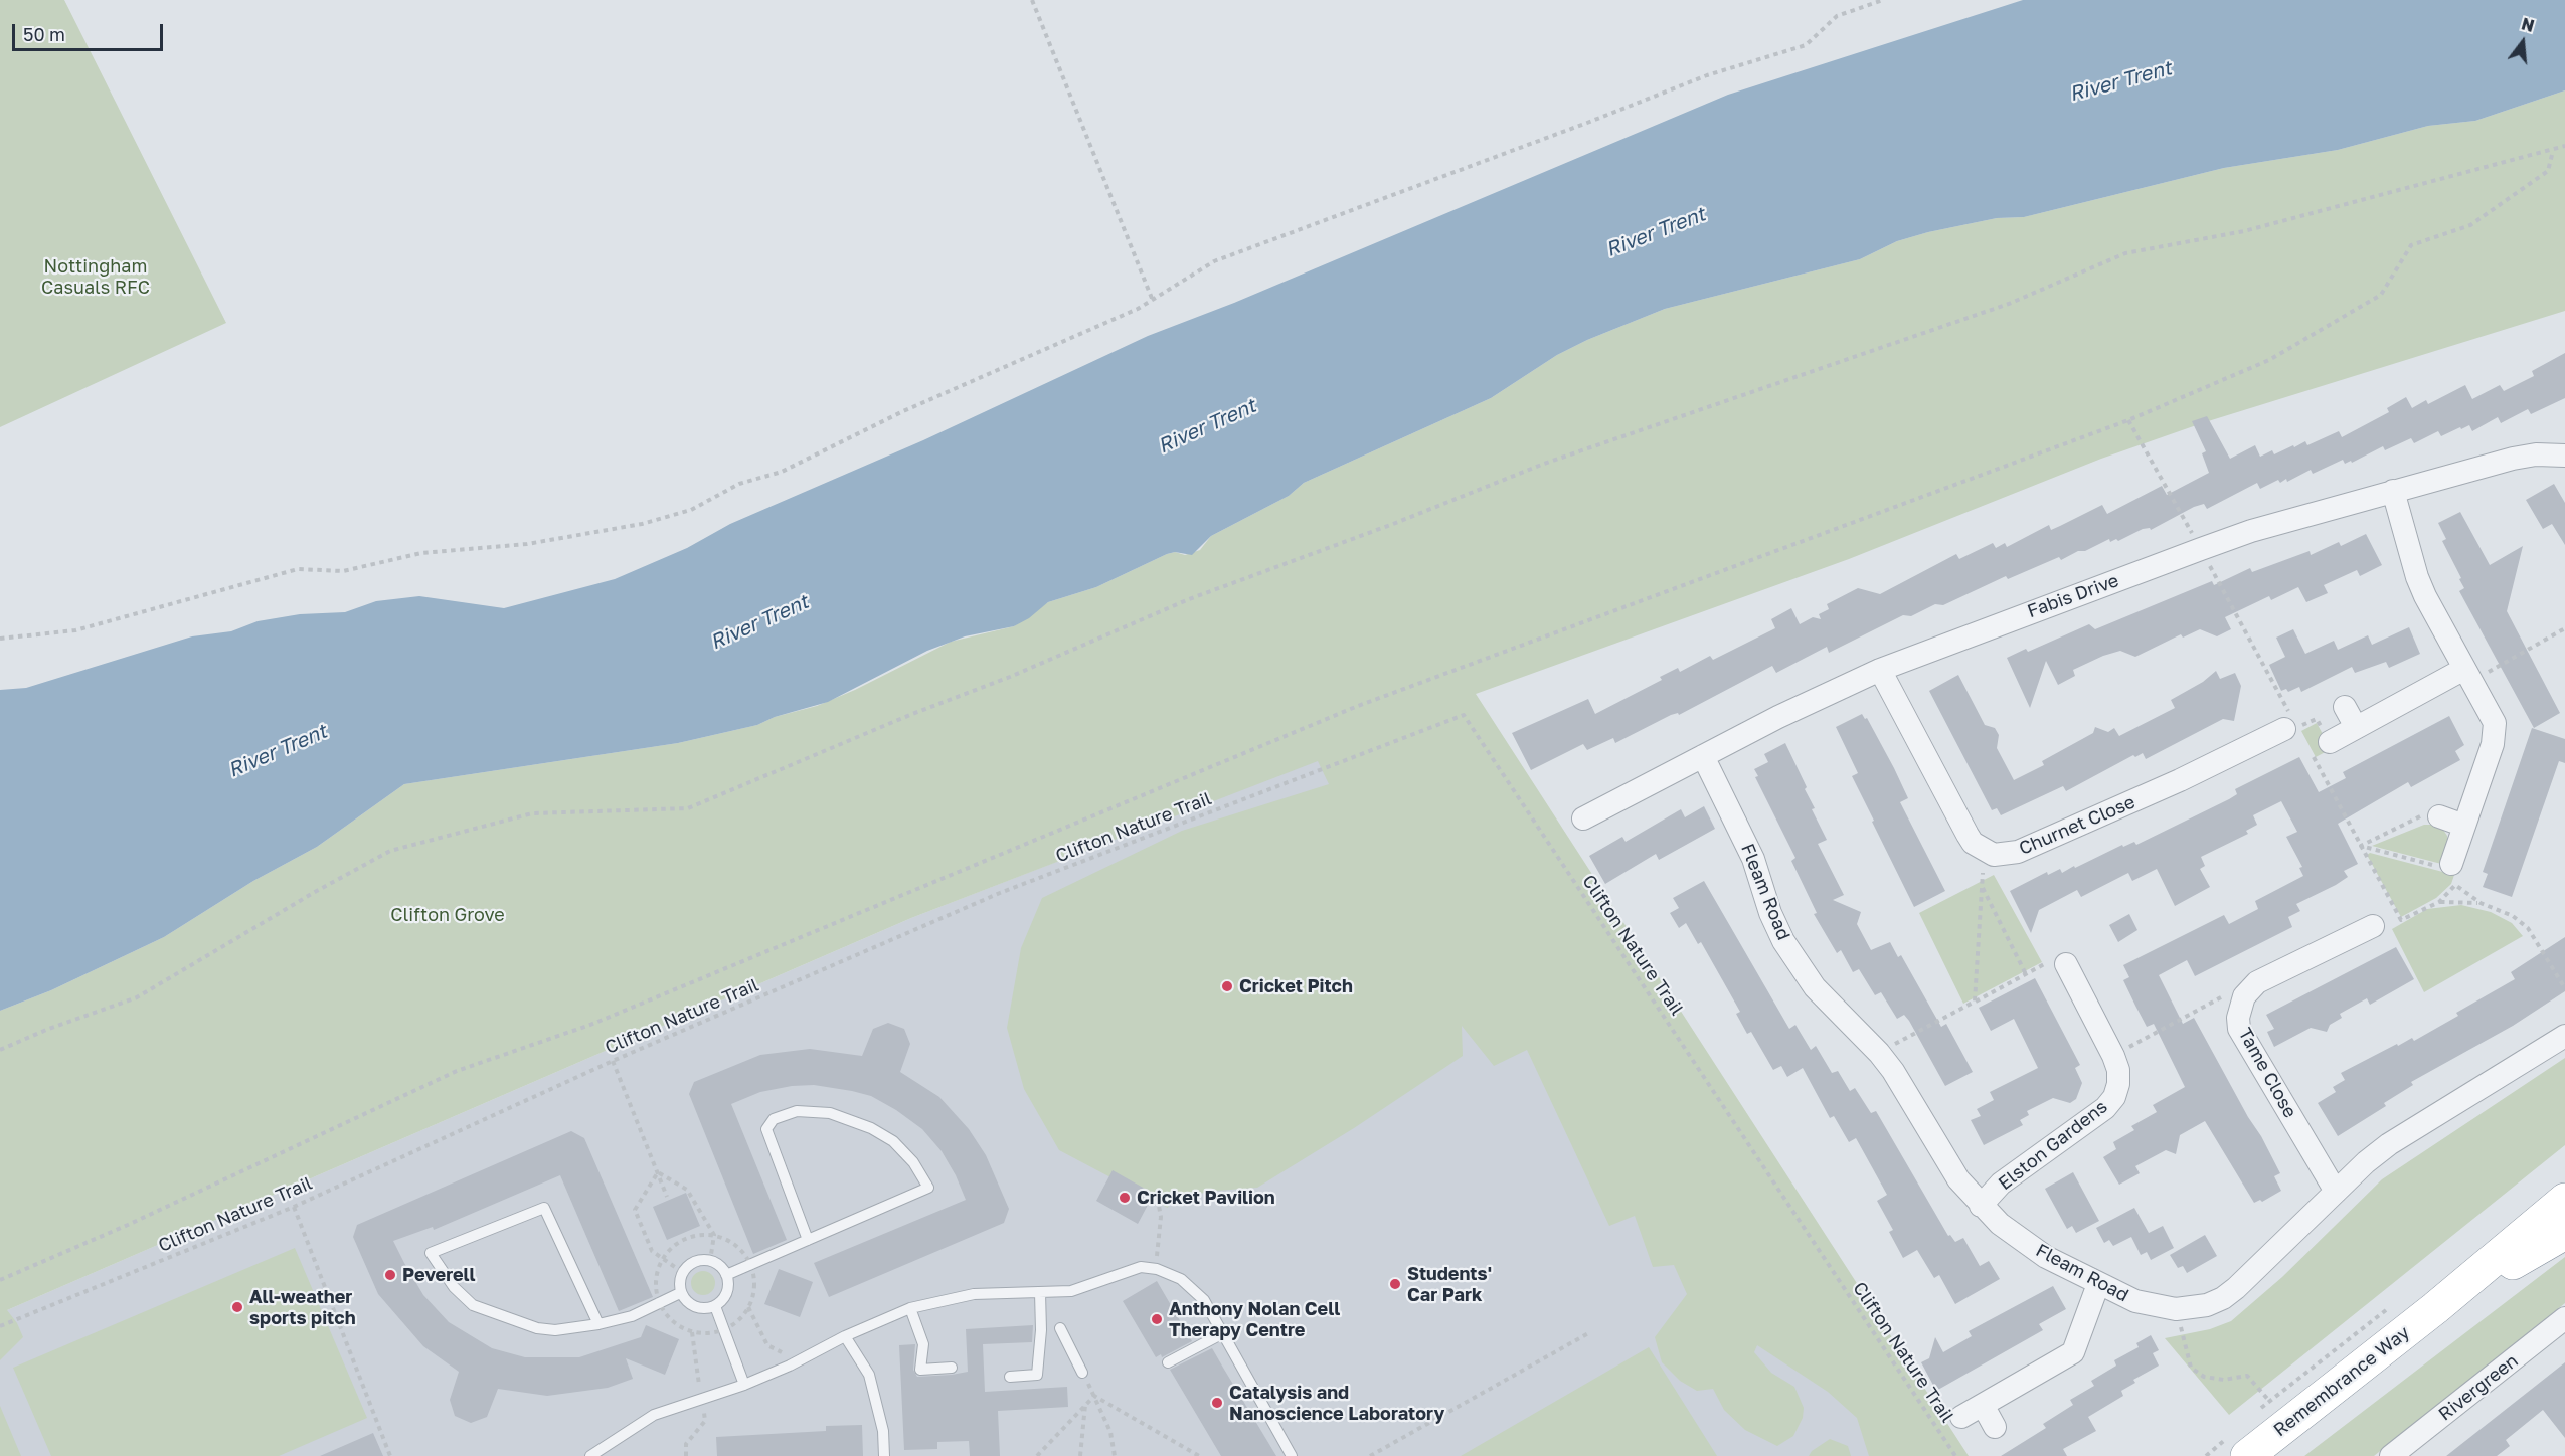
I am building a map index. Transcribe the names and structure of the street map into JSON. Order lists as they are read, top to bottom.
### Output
{
  "streets": {
    "highway": ["Remembrance Way"],
    "street": [
      "Fabis Drive",
      "Churnet Close",
      "Fleam Road",
      "Tame Close",
      "Elston Gardens",
      "Rivergreen"
    ],
    "path": ["Clifton Nature Trail"]
  },
  "crossings": [
    ["Fabis Drive", "Fleam Road"],
    ["Fleam Road", "Tame Close"],
    ["Fleam Road", "Elston Gardens"]
  ],
  "water": ["River Trent"],
  "parks": ["Nottingham Casuals RFC", "Clifton Grove"],
  "places": [
    "Cricket Pitch",
    "Cricket Pavilion",
    "Peverell",
    "Students' Car Park",
    "All-weather sports pitch",
    "Anthony Nolan Cell Therapy Centre",
    "Catalysis and Nanoscience Laboratory"
  ],
  "scale_bar": "50 m",
  "north": "top"
}
